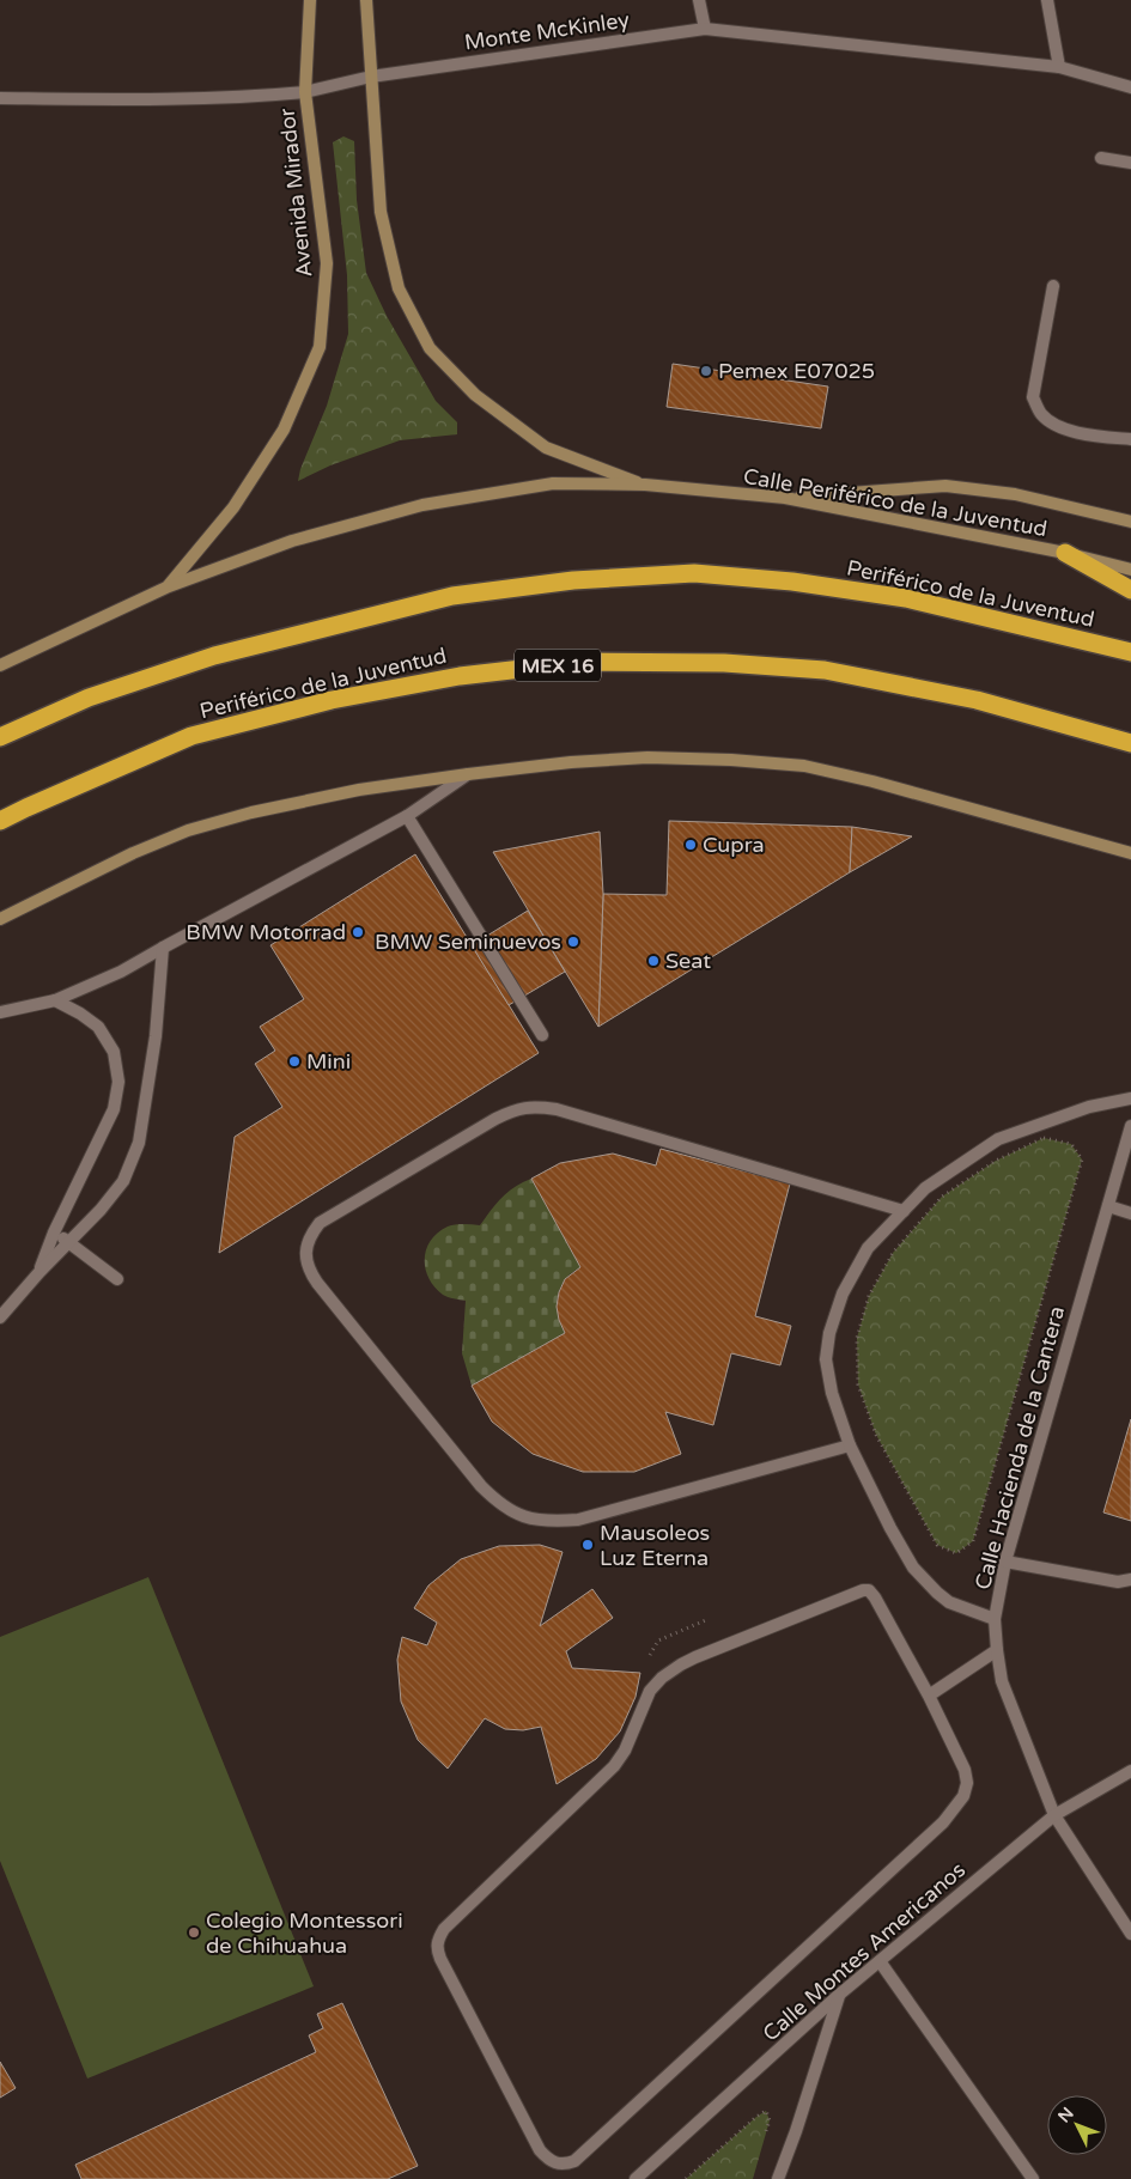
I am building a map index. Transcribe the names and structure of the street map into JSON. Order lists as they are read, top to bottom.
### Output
{
  "streets": {
    "highway": ["Periférico de la Juventud", "MEX 16"],
    "main road": ["Avenida Mirador", "Calle Periférico de la Juventud"],
    "street": ["Monte McKinley", "Calle Hacienda de la Cantera", "Calle Montes Americanos"]
  },
  "crossings": [
    ["Monte McKinley", "Avenida Mirador"],
    ["Avenida Mirador", "Calle Periférico de la Juventud"],
    ["Calle Hacienda de la Cantera", "Calle Montes Americanos"]
  ],
  "places": [
    "Pemex E07025",
    "Cupra",
    "BMW Motorrad",
    "BMW Seminuevos",
    "Seat",
    "Mini",
    "Mausoleos Luz Eterna",
    "Colegio Montessori de Chihuahua"
  ],
  "north": "top left"
}
